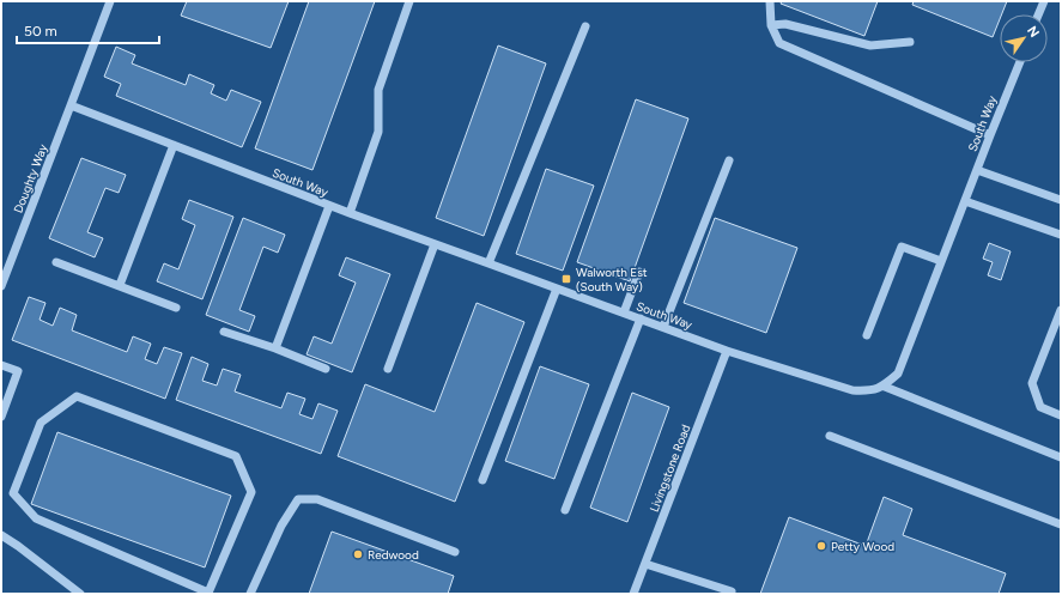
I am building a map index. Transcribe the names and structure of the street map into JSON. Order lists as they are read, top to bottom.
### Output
{
  "streets": {
    "street": ["South Way", "Doughty Way", "Livingstone Road"]
  },
  "crossings": [
    ["South Way", "Doughty Way"],
    ["South Way", "Livingstone Road"]
  ],
  "places": {
    "transit": ["Walworth Est (South Way)"],
    "other": ["Petty Wood", "Redwood"]
  },
  "scale_bar": "50 m",
  "north": "top right"
}
